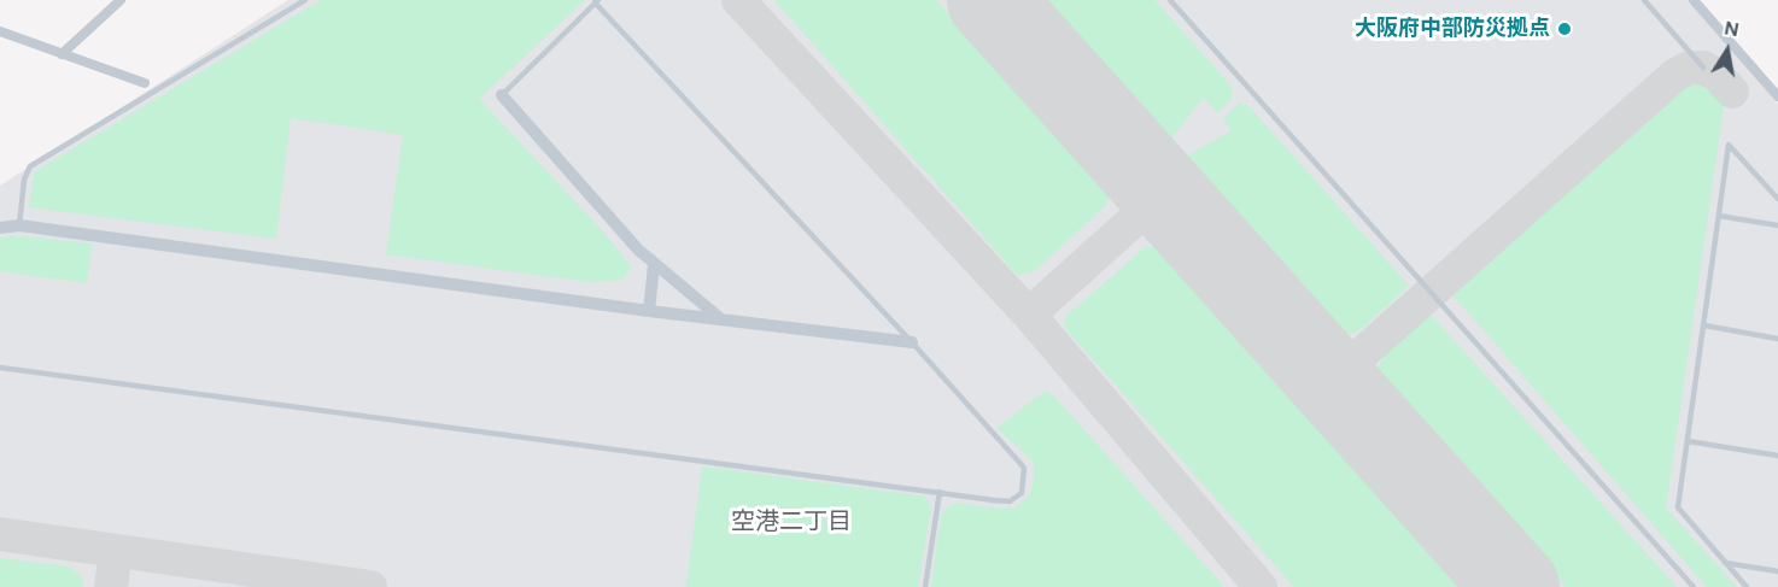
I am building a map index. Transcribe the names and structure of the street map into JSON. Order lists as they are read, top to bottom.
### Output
{
  "districts": ["空港二丁目"],
  "places": ["大阪府中部防災拠点"],
  "north": "top"
}
